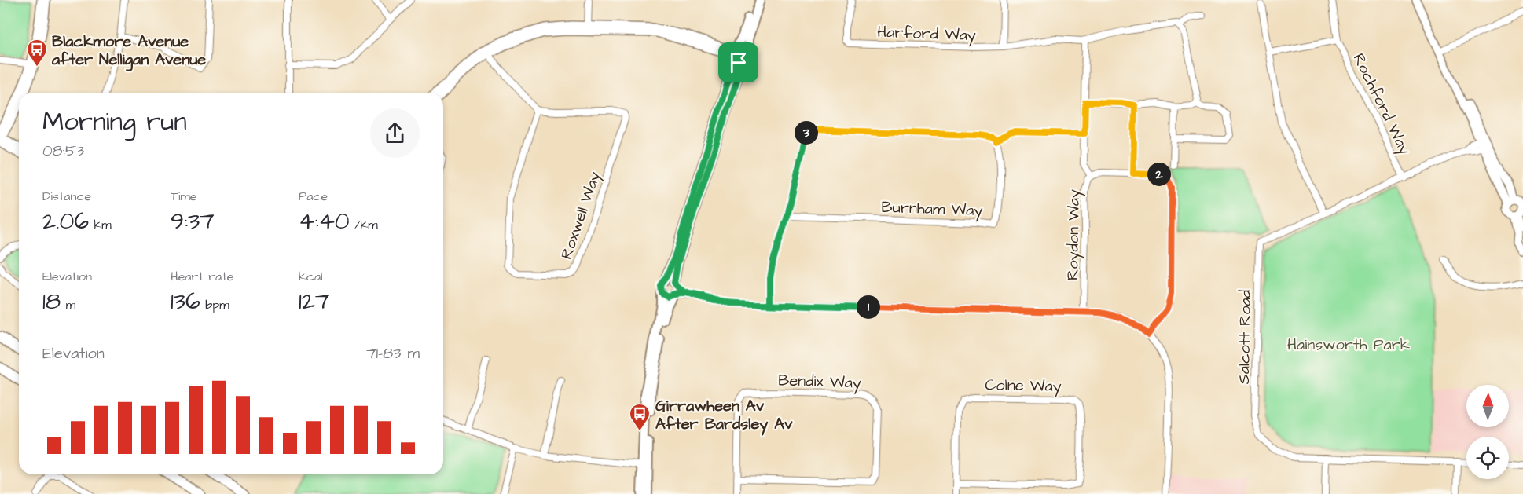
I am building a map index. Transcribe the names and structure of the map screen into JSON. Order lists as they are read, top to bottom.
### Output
{
  "streets": {
    "street": [
      "Harford Way",
      "Rochford Way",
      "Burnham Way",
      "Roxwell Way",
      "Roydon Way",
      "Salcott Road",
      "Bendix Way",
      "Colne Way"
    ]
  },
  "crossings": [
    ["Rochford Way", "Salcott Road"]
  ],
  "parks": ["Hainsworth Park"],
  "places": {
    "bus stop": ["Blackmore Avenue after Nelligan Avenue", "Girrawheen Av After Bardsley Av"]
  },
  "north": "top",
  "page": {
    "heading": ["Morning run", "08:53"],
    "pins": ["3", "2", "1"],
    "stats": [
      ["Distance", "2.06 km"],
      ["Time", "9:37"],
      ["Pace", "4:40 /km"],
      ["Elevation", "18 m"],
      ["Heart rate", "136 bpm"],
      ["kcal", "127"]
    ],
    "chart": ["Elevation", "71–83 m"]
  }
}
